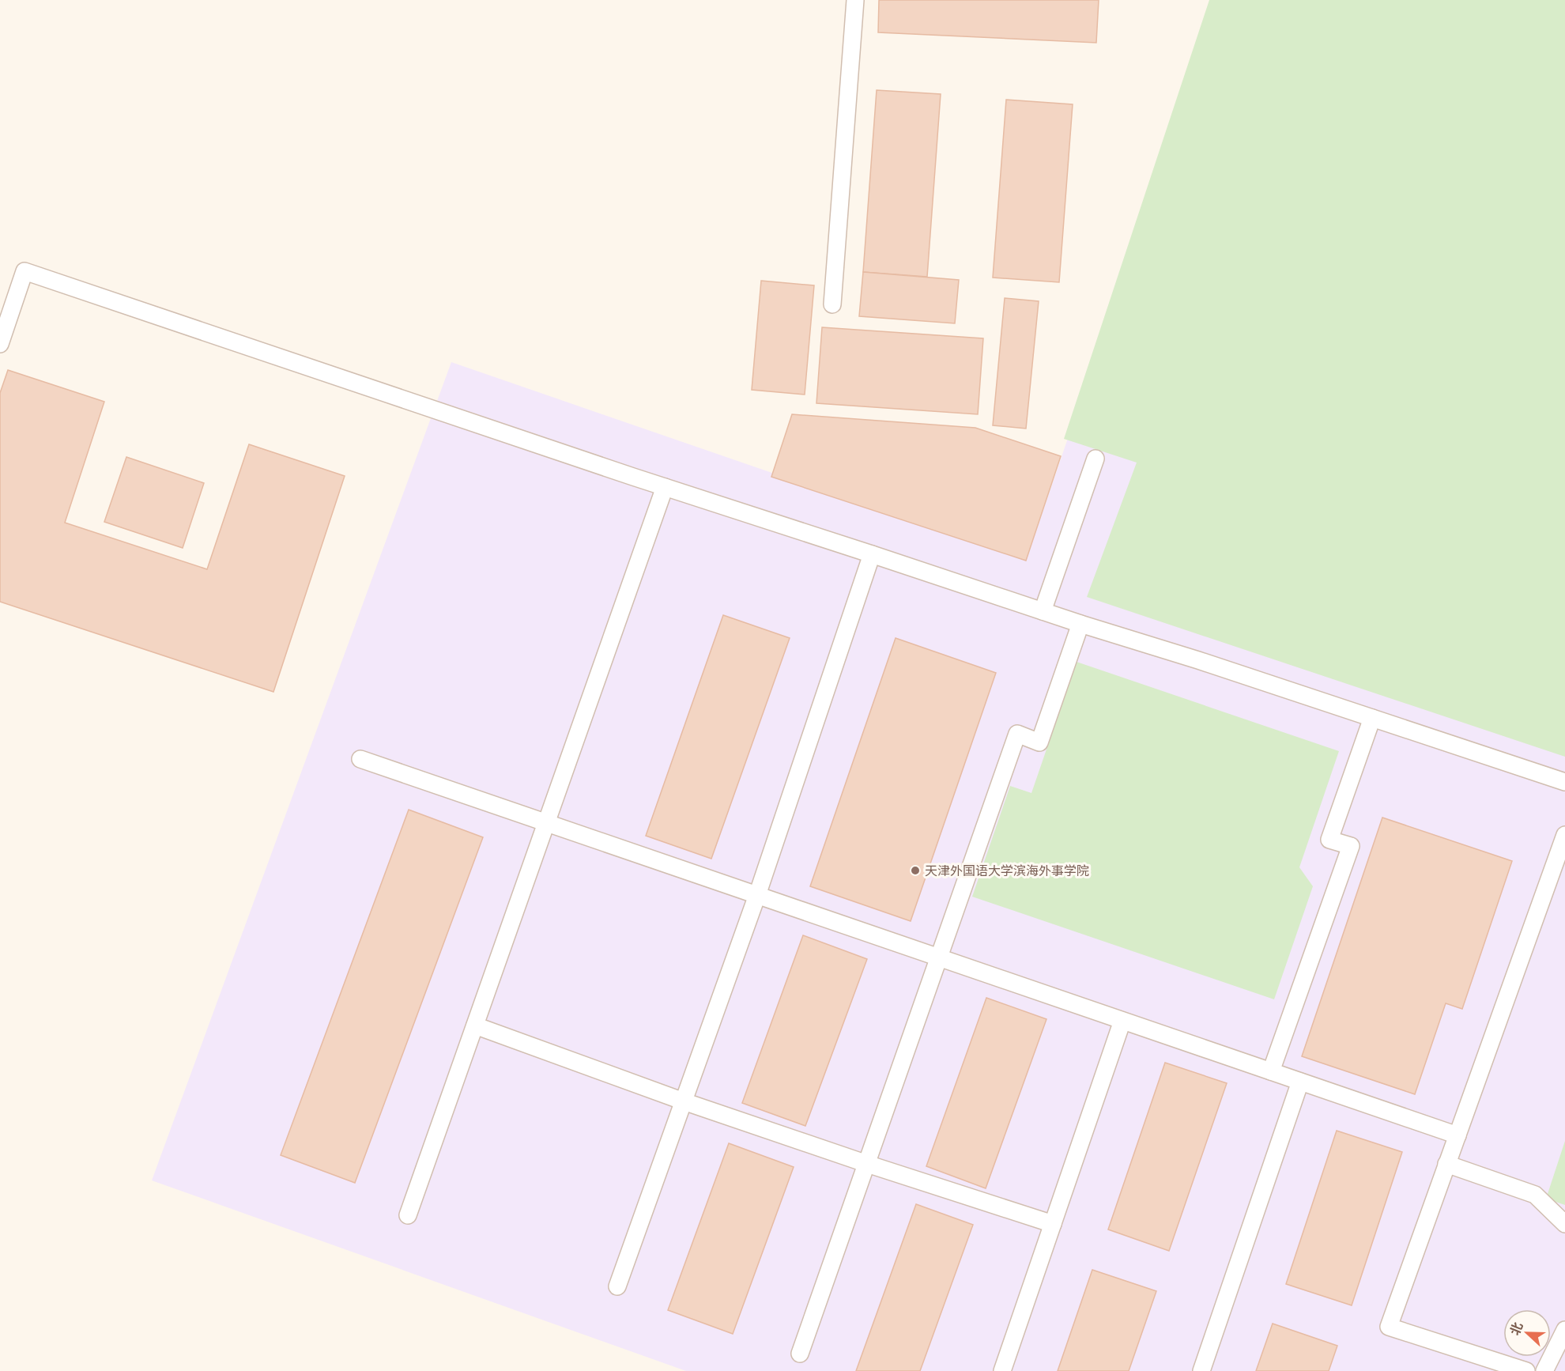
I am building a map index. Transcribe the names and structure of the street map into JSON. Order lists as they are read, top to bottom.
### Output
{
  "places": ["天津外国语大学滨海外事学院"],
  "north": "left"
}
